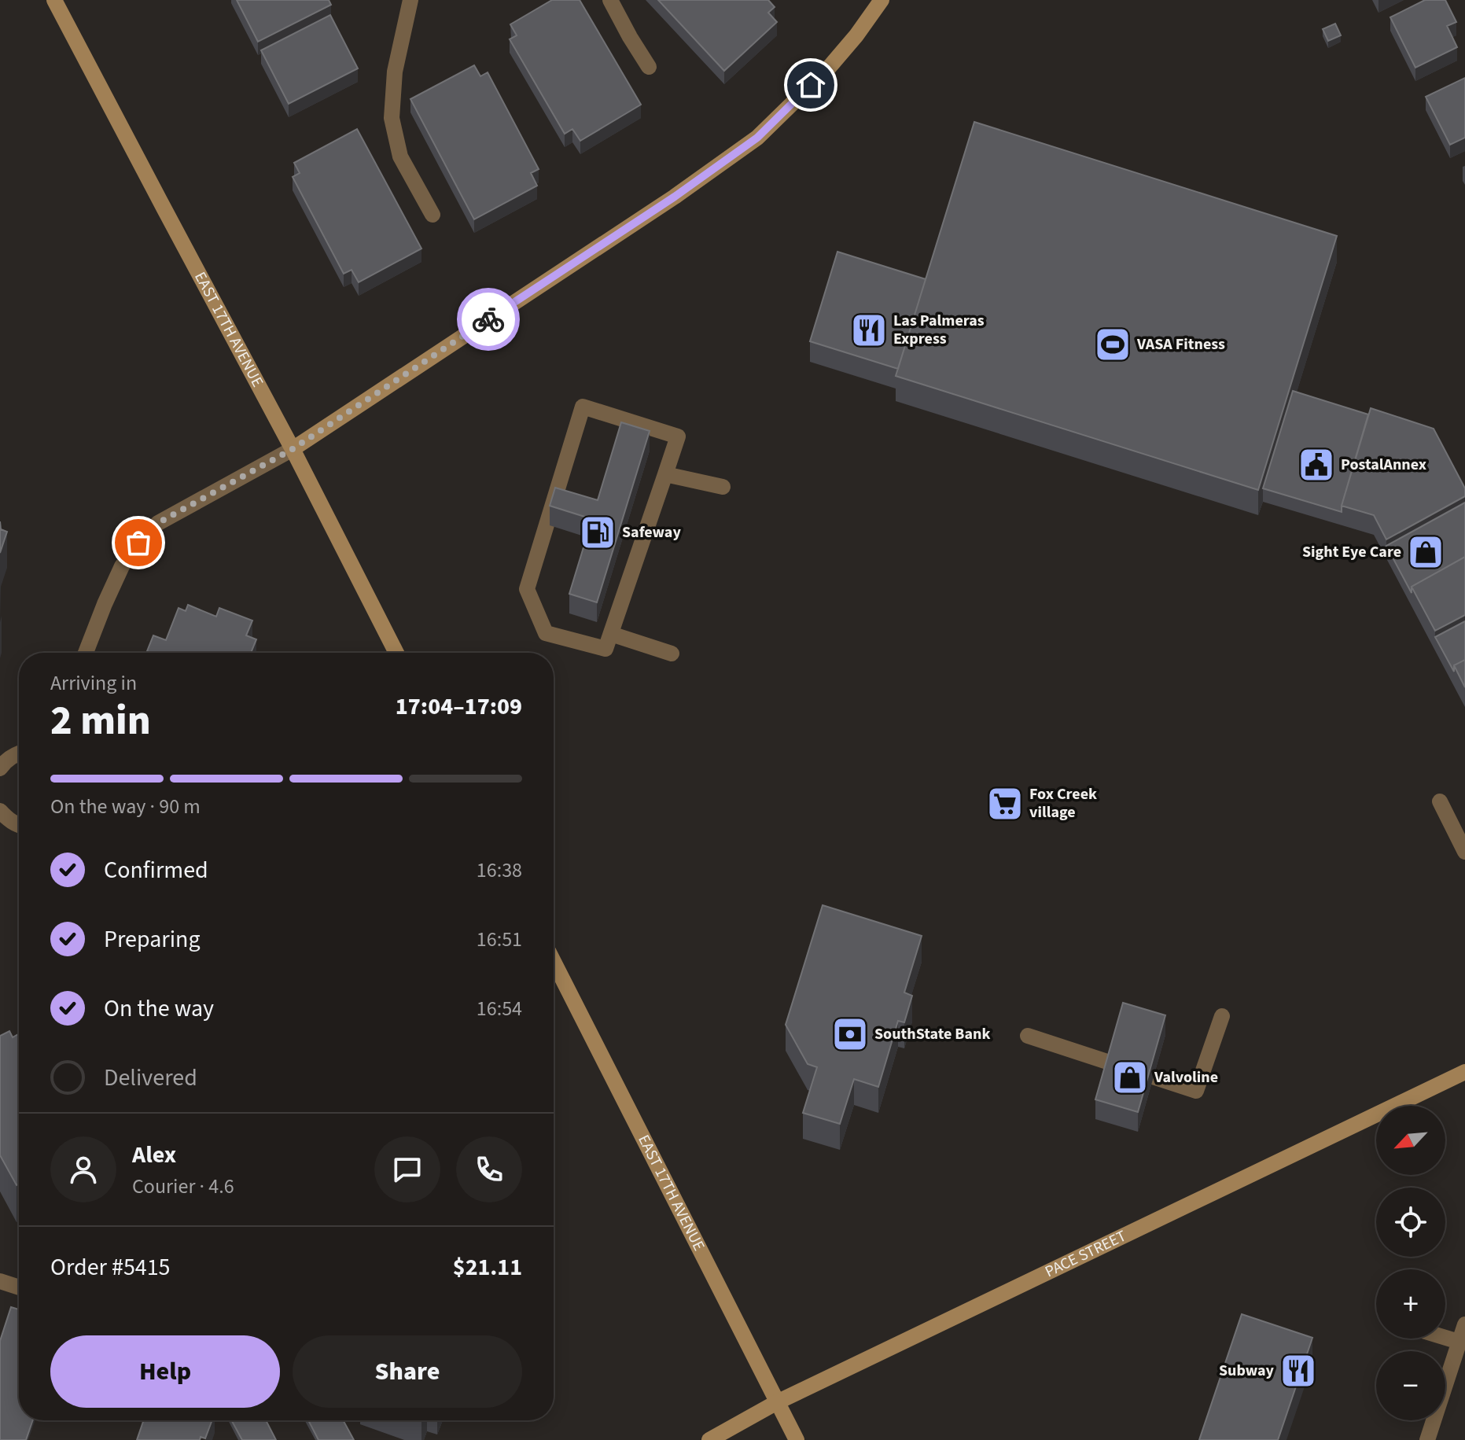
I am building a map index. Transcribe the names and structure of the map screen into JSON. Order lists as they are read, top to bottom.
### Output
{
  "streets": {
    "main road": ["EAST 17TH AVENUE", "PACE STREET"]
  },
  "crossings": [
    ["EAST 17TH AVENUE", "PACE STREET"]
  ],
  "places": {
    "restaurant": ["Las Palmeras Express", "Subway"],
    "sports": ["VASA Fitness"],
    "public building": ["PostalAnnex"],
    "fuel station": ["Safeway"],
    "shop": ["Sight Eye Care", "Valvoline"],
    "supermarket": ["Fox Creek village"],
    "bank": ["SouthState Bank"]
  },
  "north": "bottom left",
  "page": {
    "heading": ["2 min", "Arriving in", "17:04–17:09"],
    "panel": [
      "Alex",
      "Courier · 4.6",
      "Order #5415",
      "$21.11"
    ],
    "bar": "On the way · 90 m",
    "list": [
      ["Confirmed", "16:38"],
      ["Preparing", "16:51"],
      ["On the way", "16:54"],
      "Delivered"
    ],
    "map_buttons": ["+", "−"],
    "buttons": ["Help", "Share"]
  }
}
